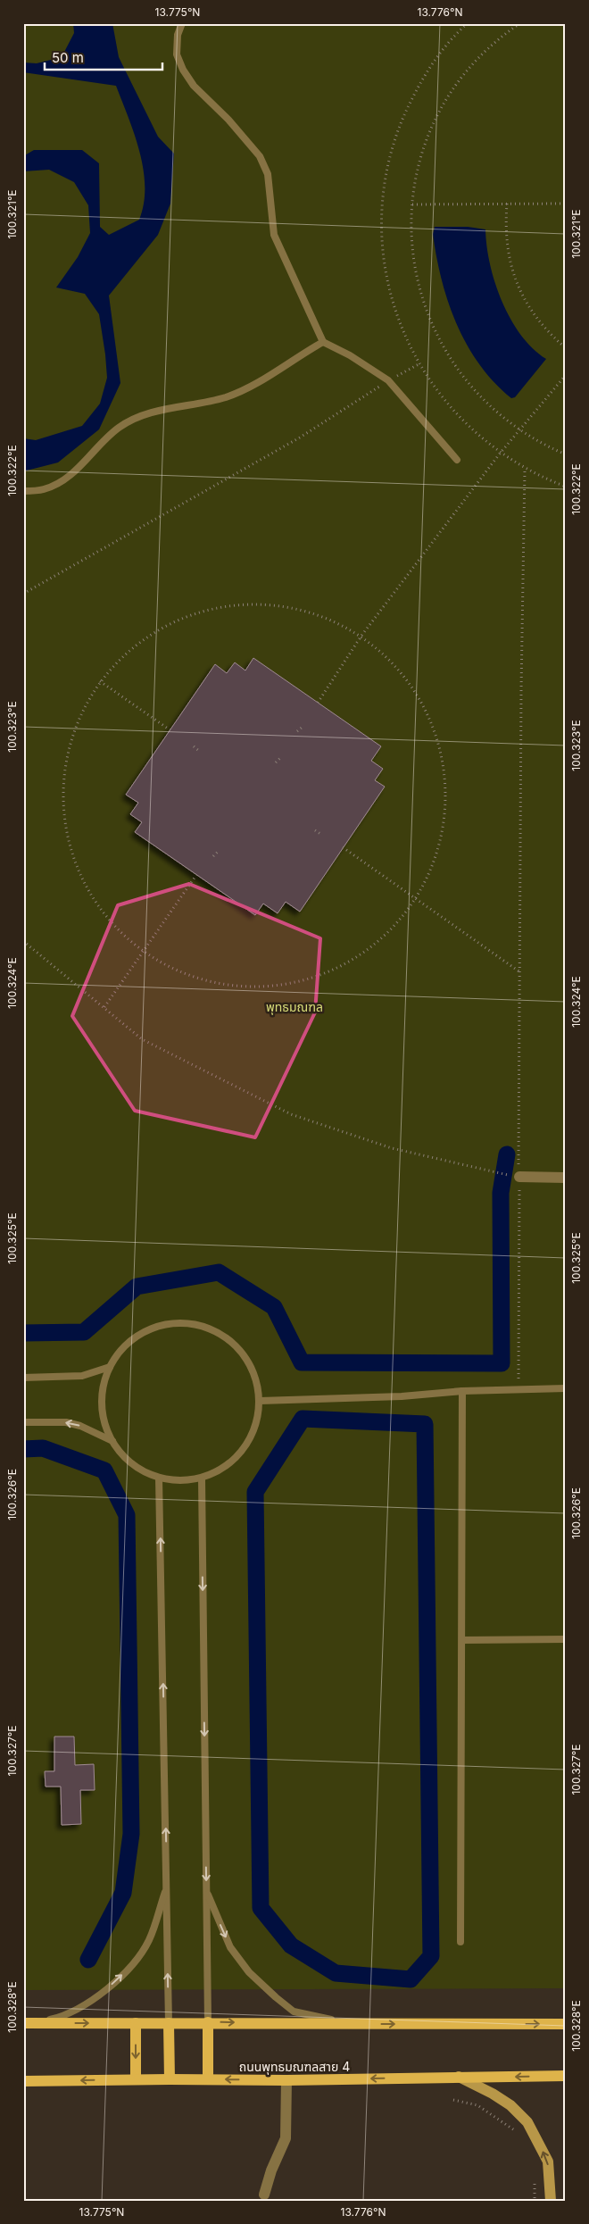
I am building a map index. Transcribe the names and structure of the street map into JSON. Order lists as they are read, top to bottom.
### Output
{
  "streets": {
    "main road": ["ถนนพุทธมณฑลสาย 4"]
  },
  "parks": ["พุทธมณฑล"],
  "scale_bar": "50 m",
  "coordinates": [
    "13.775°N",
    "13.776°N",
    "100.321°E",
    "100.322°E",
    "100.323°E",
    "100.324°E",
    "100.325°E",
    "100.326°E",
    "100.327°E",
    "100.328°E"
  ]
}
